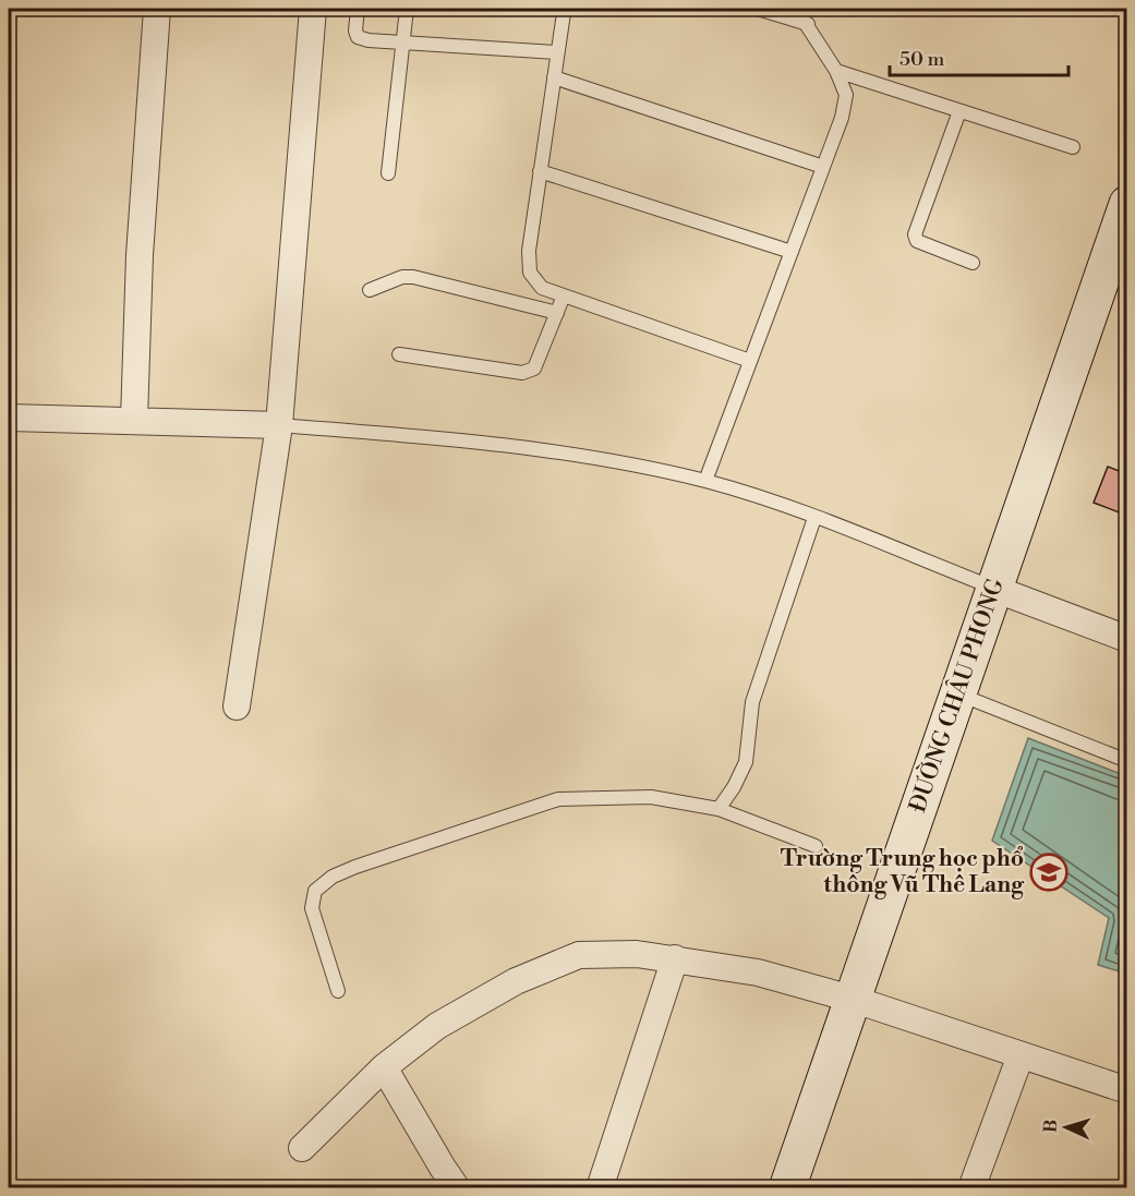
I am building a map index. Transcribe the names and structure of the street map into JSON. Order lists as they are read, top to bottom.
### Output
{
  "streets": {
    "street": ["ĐƯỜNG CHÂU PHONG"]
  },
  "places": {
    "school or university": ["Trường Trung học phổ thông Vũ Thê Lang"]
  },
  "scale_bar": "50 m",
  "north": "left"
}
